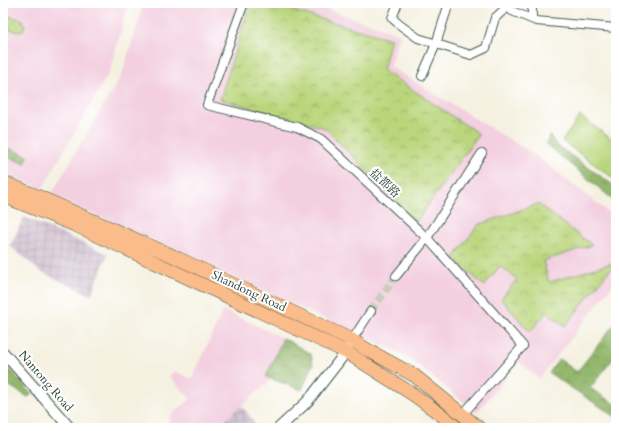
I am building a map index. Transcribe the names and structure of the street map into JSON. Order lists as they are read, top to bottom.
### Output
{
  "streets": {
    "main road": ["Shandong Road"],
    "street": ["盐都路", "Nantong Road"]
  },
  "crossings": [
    ["盐都路", "Shandong Road"]
  ]
}
